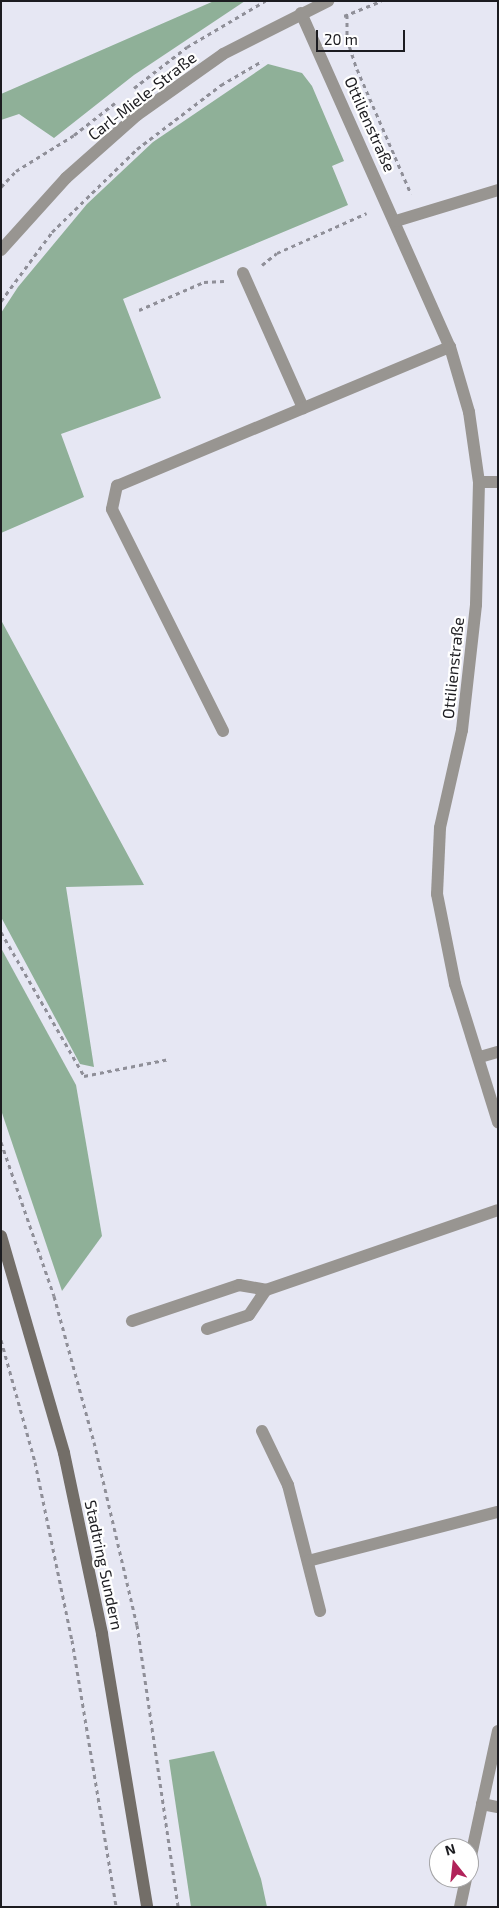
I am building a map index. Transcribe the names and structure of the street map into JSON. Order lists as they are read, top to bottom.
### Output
{
  "streets": {
    "main road": ["Stadtring Sundern"],
    "street": ["Carl-Miele-Straße", "Ottilienstraße"]
  },
  "crossings": [
    ["Carl-Miele-Straße", "Ottilienstraße"]
  ],
  "scale_bar": "20 m",
  "north": "top"
}
